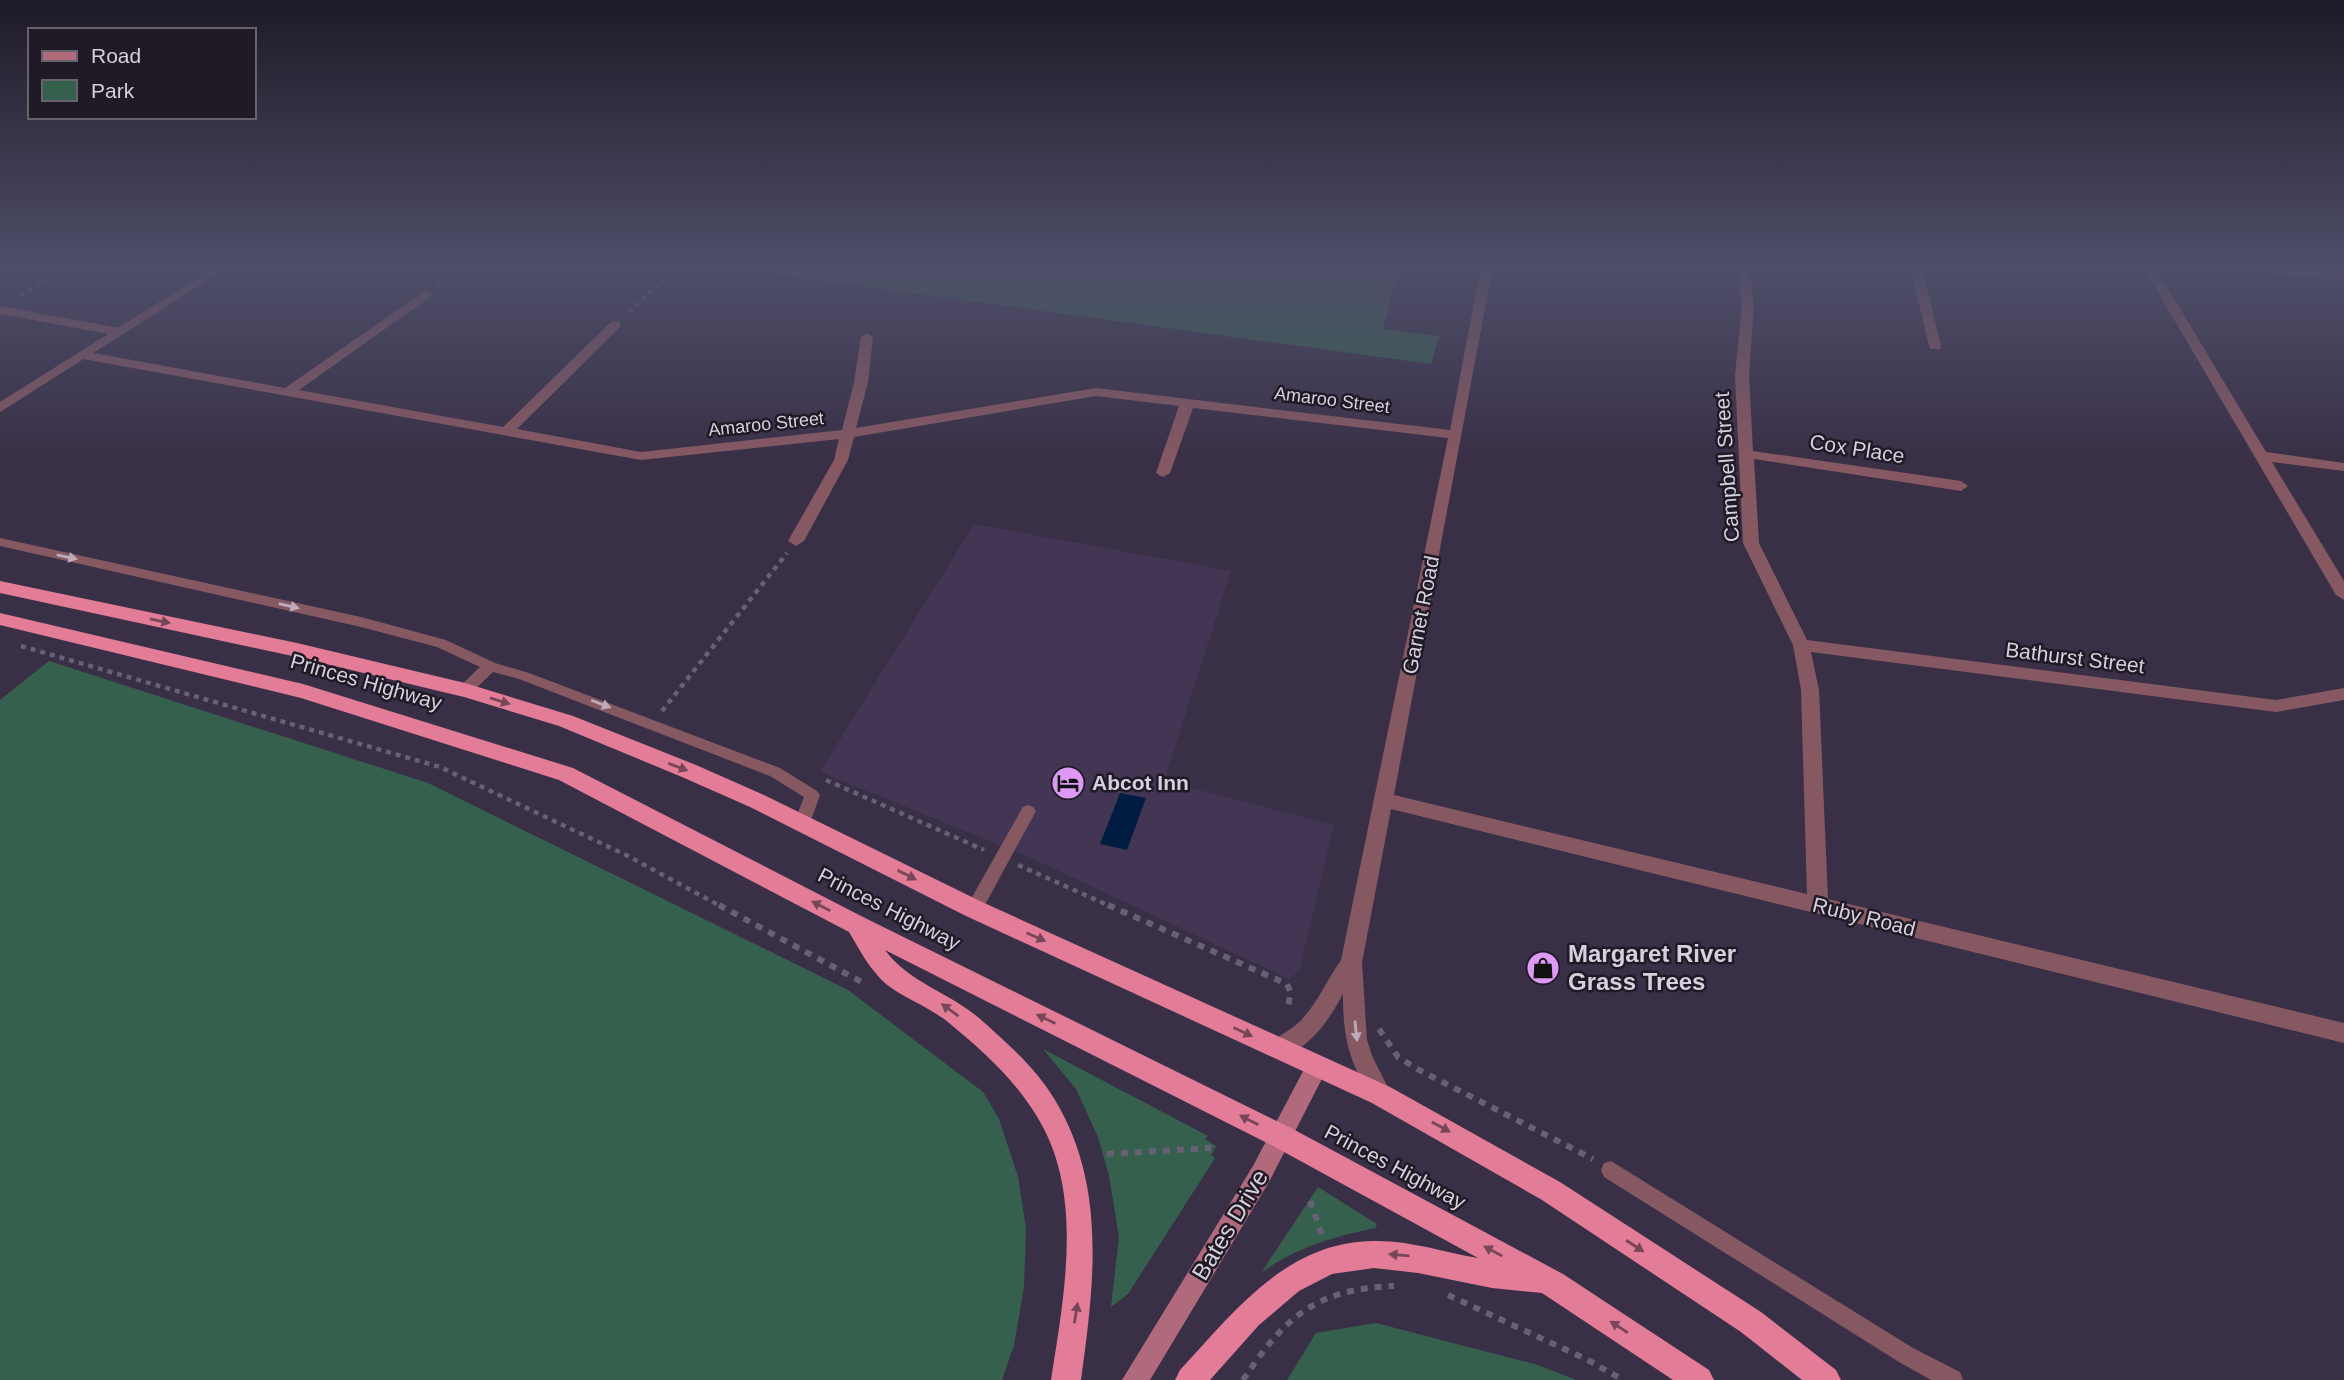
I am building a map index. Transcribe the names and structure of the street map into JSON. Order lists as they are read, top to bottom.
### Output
{
  "streets": {
    "highway": ["Princes Highway"],
    "main road": ["Bates Drive"],
    "street": [
      "Amaroo Street",
      "Cox Place",
      "Campbell Street",
      "Garnet Road",
      "Bathurst Street",
      "Ruby Road"
    ]
  },
  "crossings": [
    ["Amaroo Street", "Garnet Road"],
    ["Cox Place", "Campbell Street"],
    ["Campbell Street", "Bathurst Street"],
    ["Campbell Street", "Ruby Road"],
    ["Garnet Road", "Princes Highway"],
    ["Garnet Road", "Ruby Road"],
    ["Princes Highway", "Bates Drive"]
  ],
  "places": {
    "hotel": ["Abcot Inn"],
    "shop": ["Margaret River Grass Trees"]
  },
  "legend": ["Road", "Park"]
}
